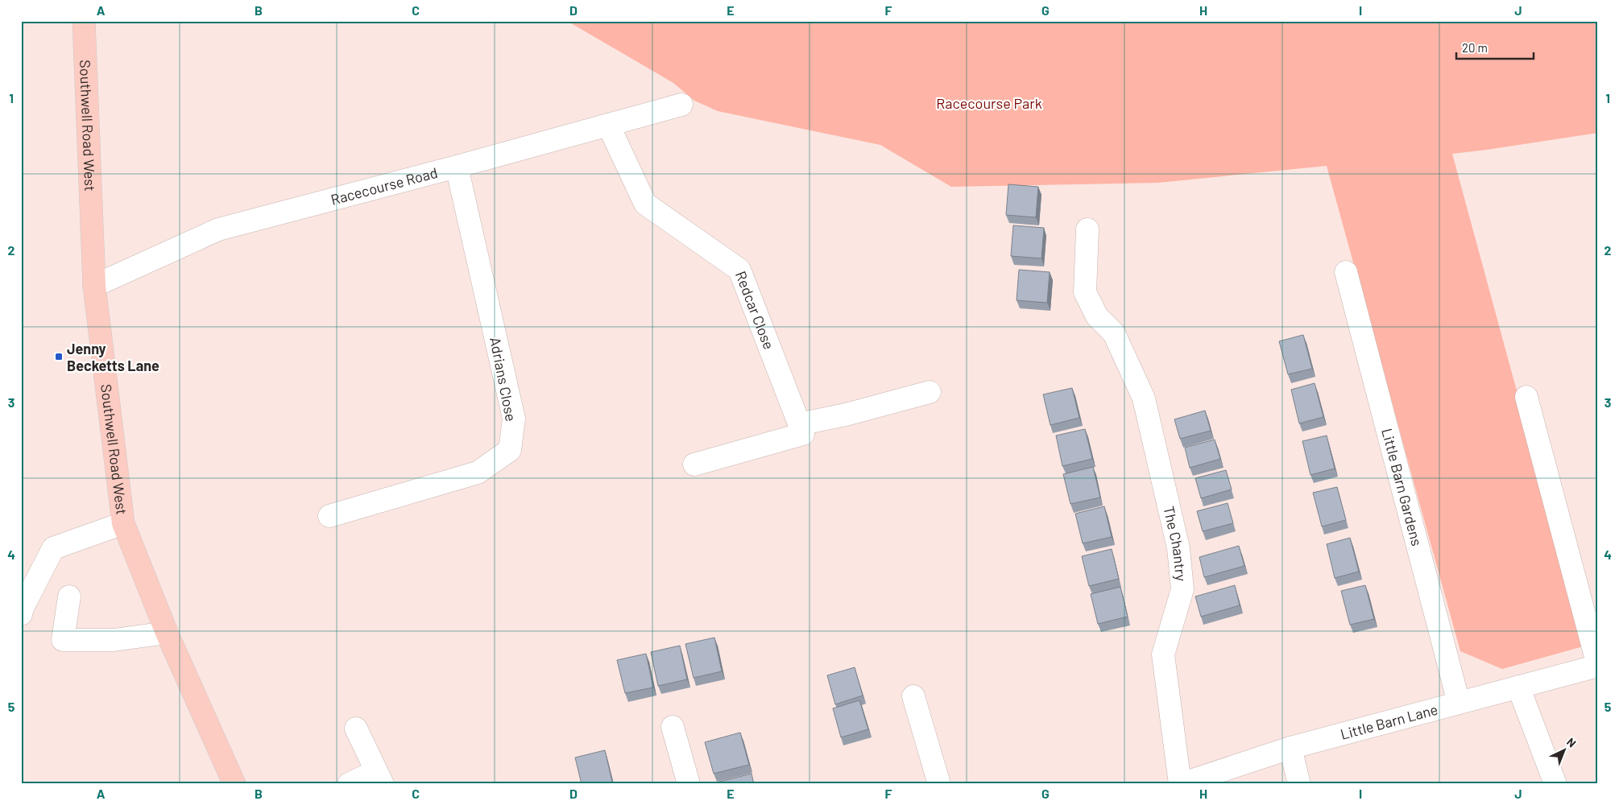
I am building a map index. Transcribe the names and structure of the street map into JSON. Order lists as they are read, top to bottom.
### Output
{
  "streets": {
    "main road": ["Southwell Road West"],
    "street": [
      "Racecourse Road",
      "Redcar Close",
      "Adrians Close",
      "Little Barn Gardens",
      "The Chantry",
      "Little Barn Lane"
    ]
  },
  "crossings": [
    ["Southwell Road West", "Racecourse Road"],
    ["Racecourse Road", "Redcar Close"],
    ["Racecourse Road", "Adrians Close"],
    ["Little Barn Gardens", "Little Barn Lane"],
    ["The Chantry", "Little Barn Lane"]
  ],
  "parks": ["Racecourse Park"],
  "places": {
    "transit": ["Jenny Becketts Lane"]
  },
  "scale_bar": "20 m",
  "north": "top right",
  "grid": {
    "columns": [
      "A",
      "B",
      "C",
      "D",
      "E",
      "F",
      "G",
      "H",
      "I",
      "J"
    ],
    "rows": [
      "1",
      "2",
      "3",
      "4",
      "5"
    ]
  }
}
